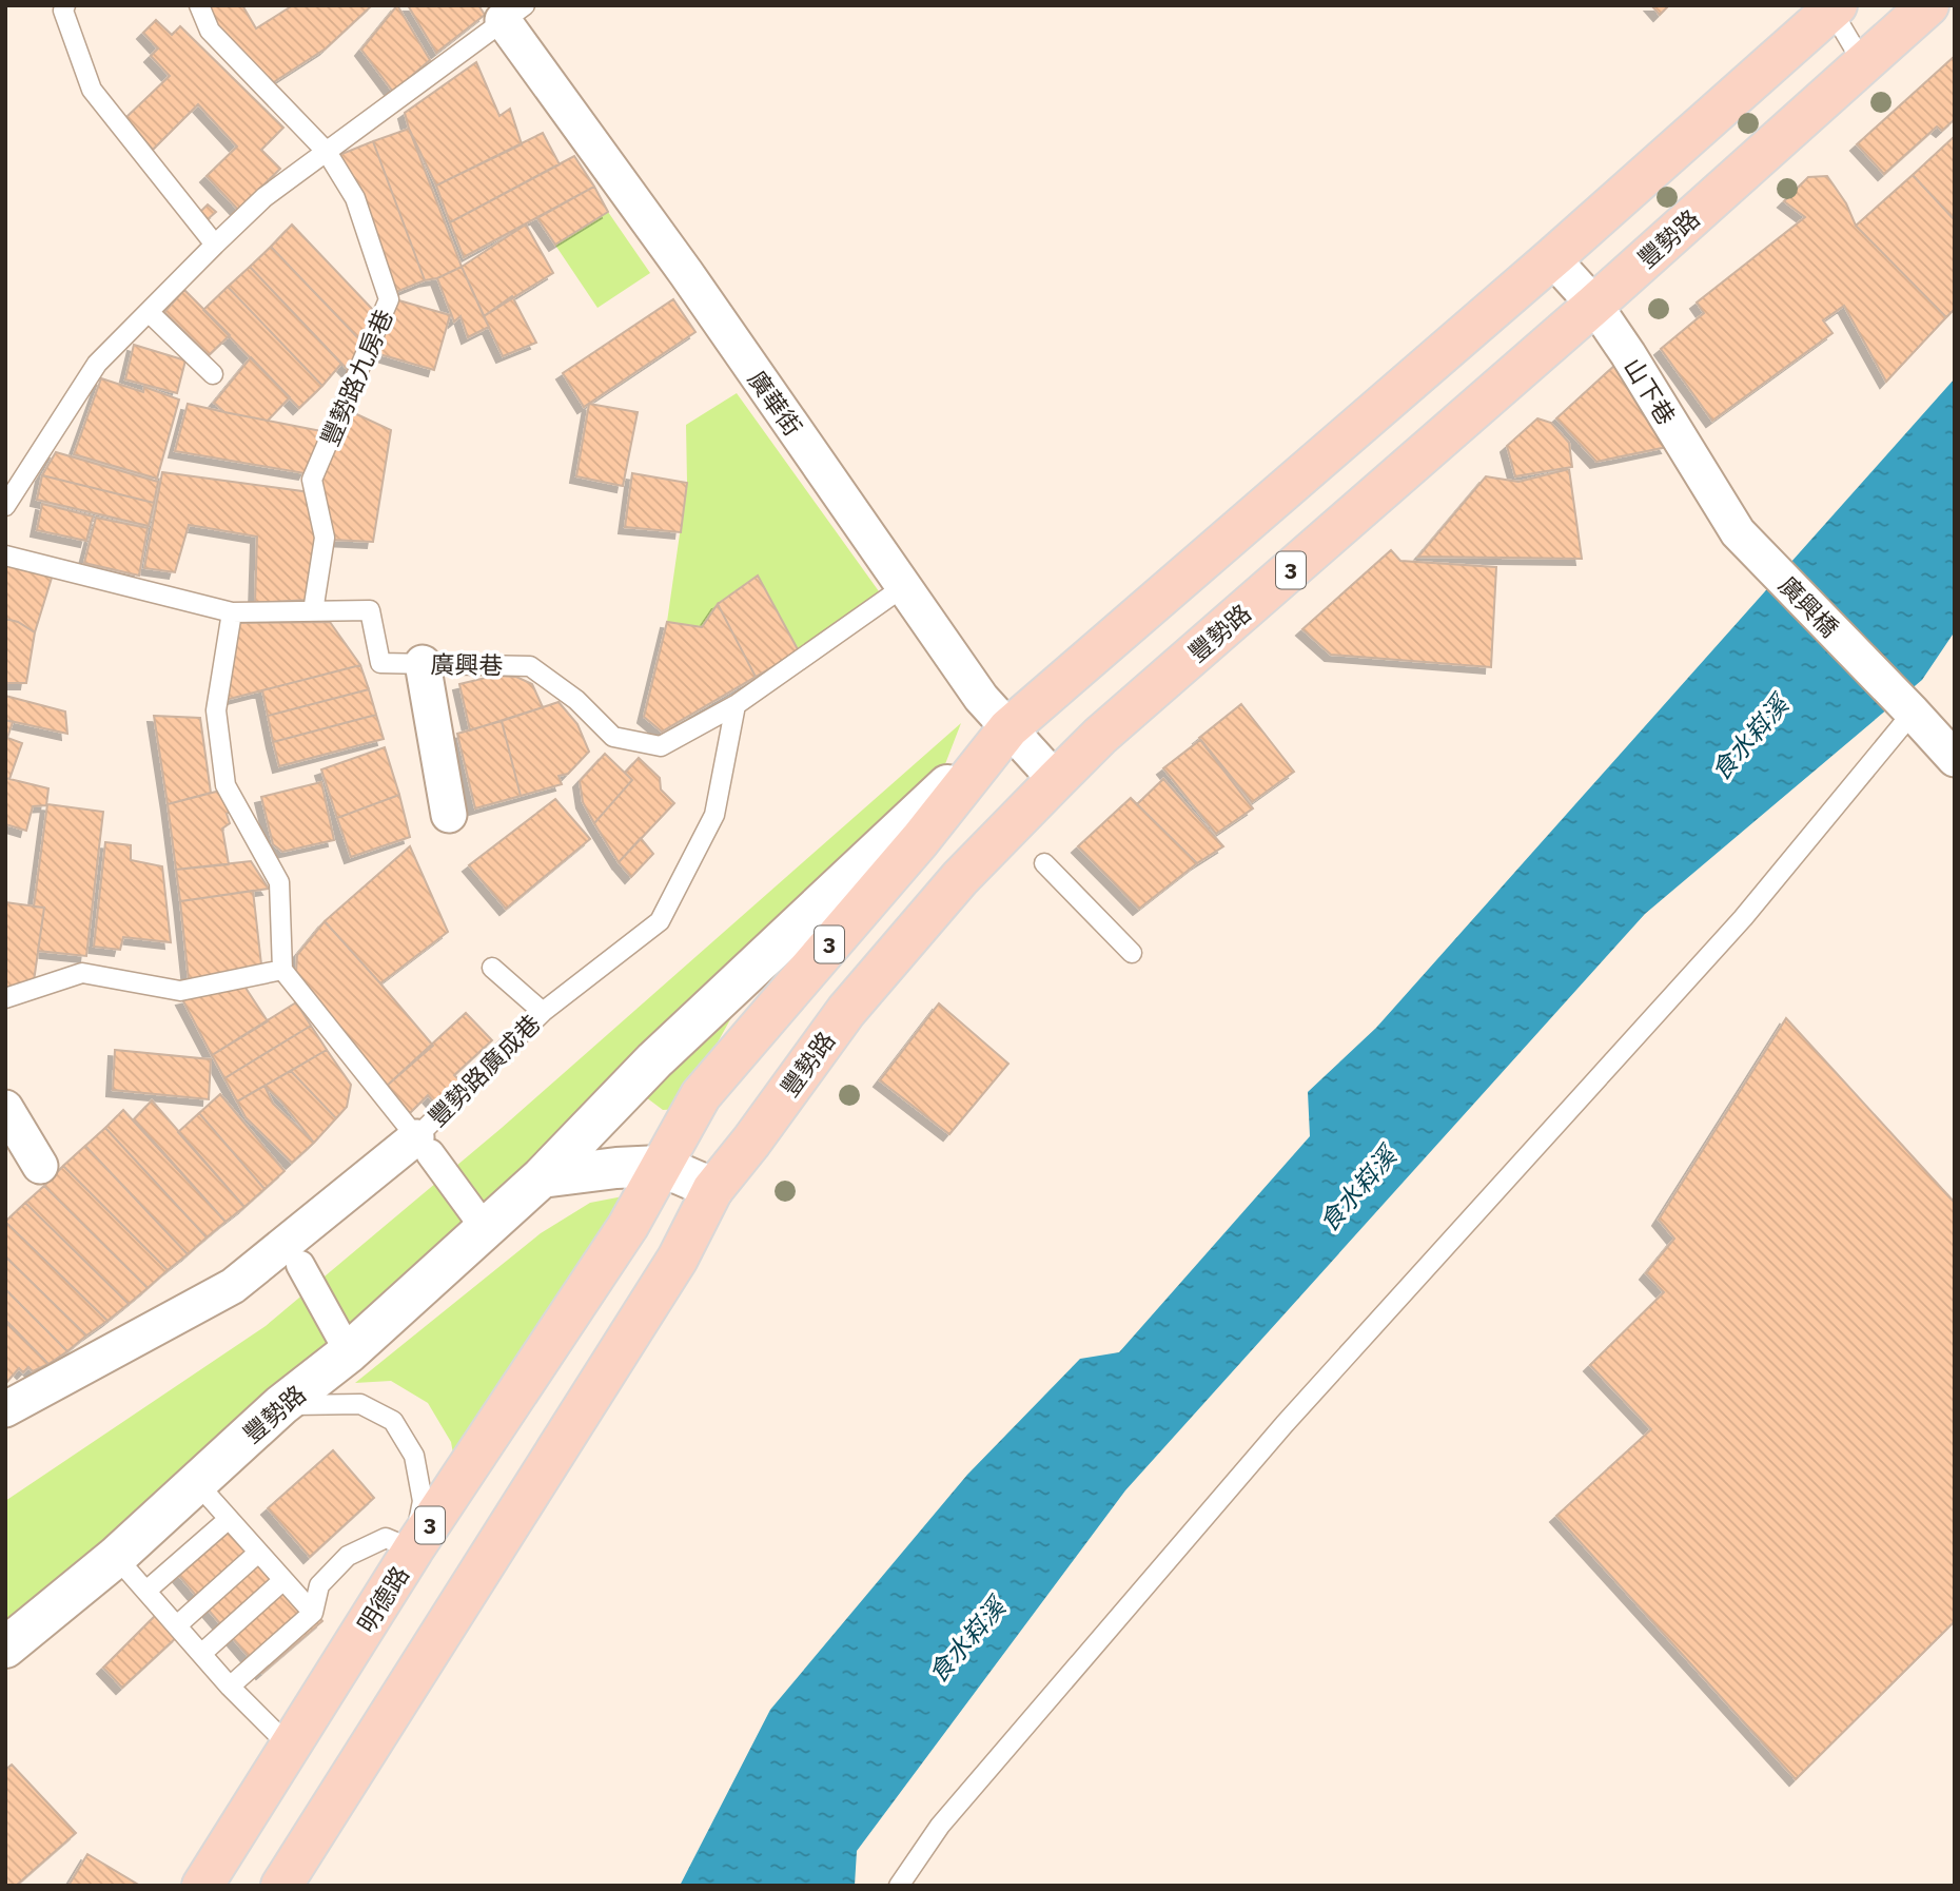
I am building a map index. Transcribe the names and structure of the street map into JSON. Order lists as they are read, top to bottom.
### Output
{
  "streets": {
    "main road": ["豐勢路", "3", "明德路"],
    "street": ["山下巷", "廣華街", "廣興橋"],
    "lane": ["豐勢路九房巷", "廣興巷", "豐勢路廣成巷"]
  },
  "crossings": [
    ["豐勢路", "山下巷"],
    ["豐勢路", "廣華街"],
    ["豐勢路", "3"],
    ["豐勢路", "明德路"],
    ["豐勢路九房巷", "廣興巷"],
    ["山下巷", "廣興橋"],
    ["廣華街", "廣興巷"],
    ["廣興巷", "豐勢路廣成巷"]
  ],
  "water": ["食水嵙溪"]
}
